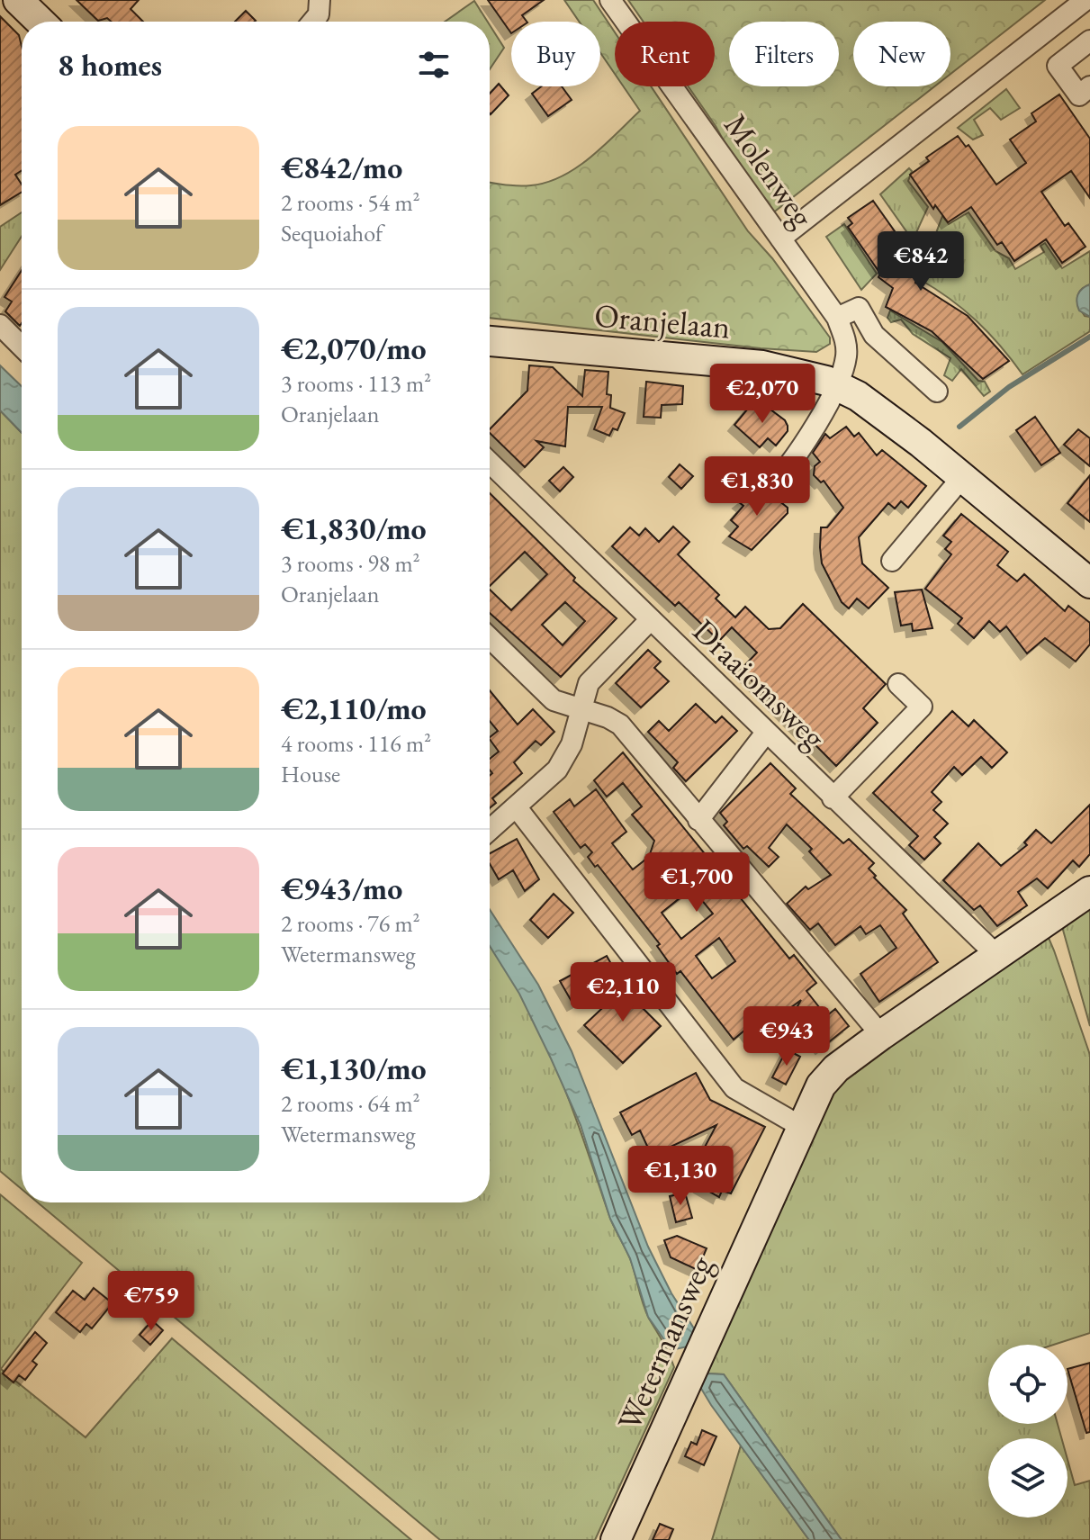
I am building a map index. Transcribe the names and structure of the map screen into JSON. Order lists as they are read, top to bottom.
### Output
{
  "streets": {
    "street": [
      "Molenweg",
      "Oranjelaan",
      "Draaiomsweg",
      "Wetermansweg"
    ]
  },
  "crossings": [
    ["Molenweg", "Oranjelaan"],
    ["Draaiomsweg", "Wetermansweg"]
  ],
  "page": {
    "chip": [
      "Buy",
      "Rent",
      "Filters",
      "New"
    ],
    "heading": "8 homes",
    "list": [
      {
        "name": "€842/mo",
        "note": "2 rooms · 54 m² · Sequoiahof"
      },
      {
        "name": "€2,070/mo",
        "note": "3 rooms · 113 m² · Oranjelaan"
      },
      {
        "name": "€1,830/mo",
        "note": "3 rooms · 98 m² · Oranjelaan"
      },
      {
        "name": "€2,110/mo",
        "note": "4 rooms · 116 m² · House"
      },
      {
        "name": "€943/mo",
        "note": "2 rooms · 76 m² · Wetermansweg"
      },
      {
        "name": "€1,130/mo",
        "note": "2 rooms · 64 m² · Wetermansweg"
      }
    ],
    "price": [
      "€842",
      "€2,070",
      "€1,830",
      "€1,700",
      "€2,110",
      "€943",
      "€1,130",
      "€759"
    ]
  }
}
